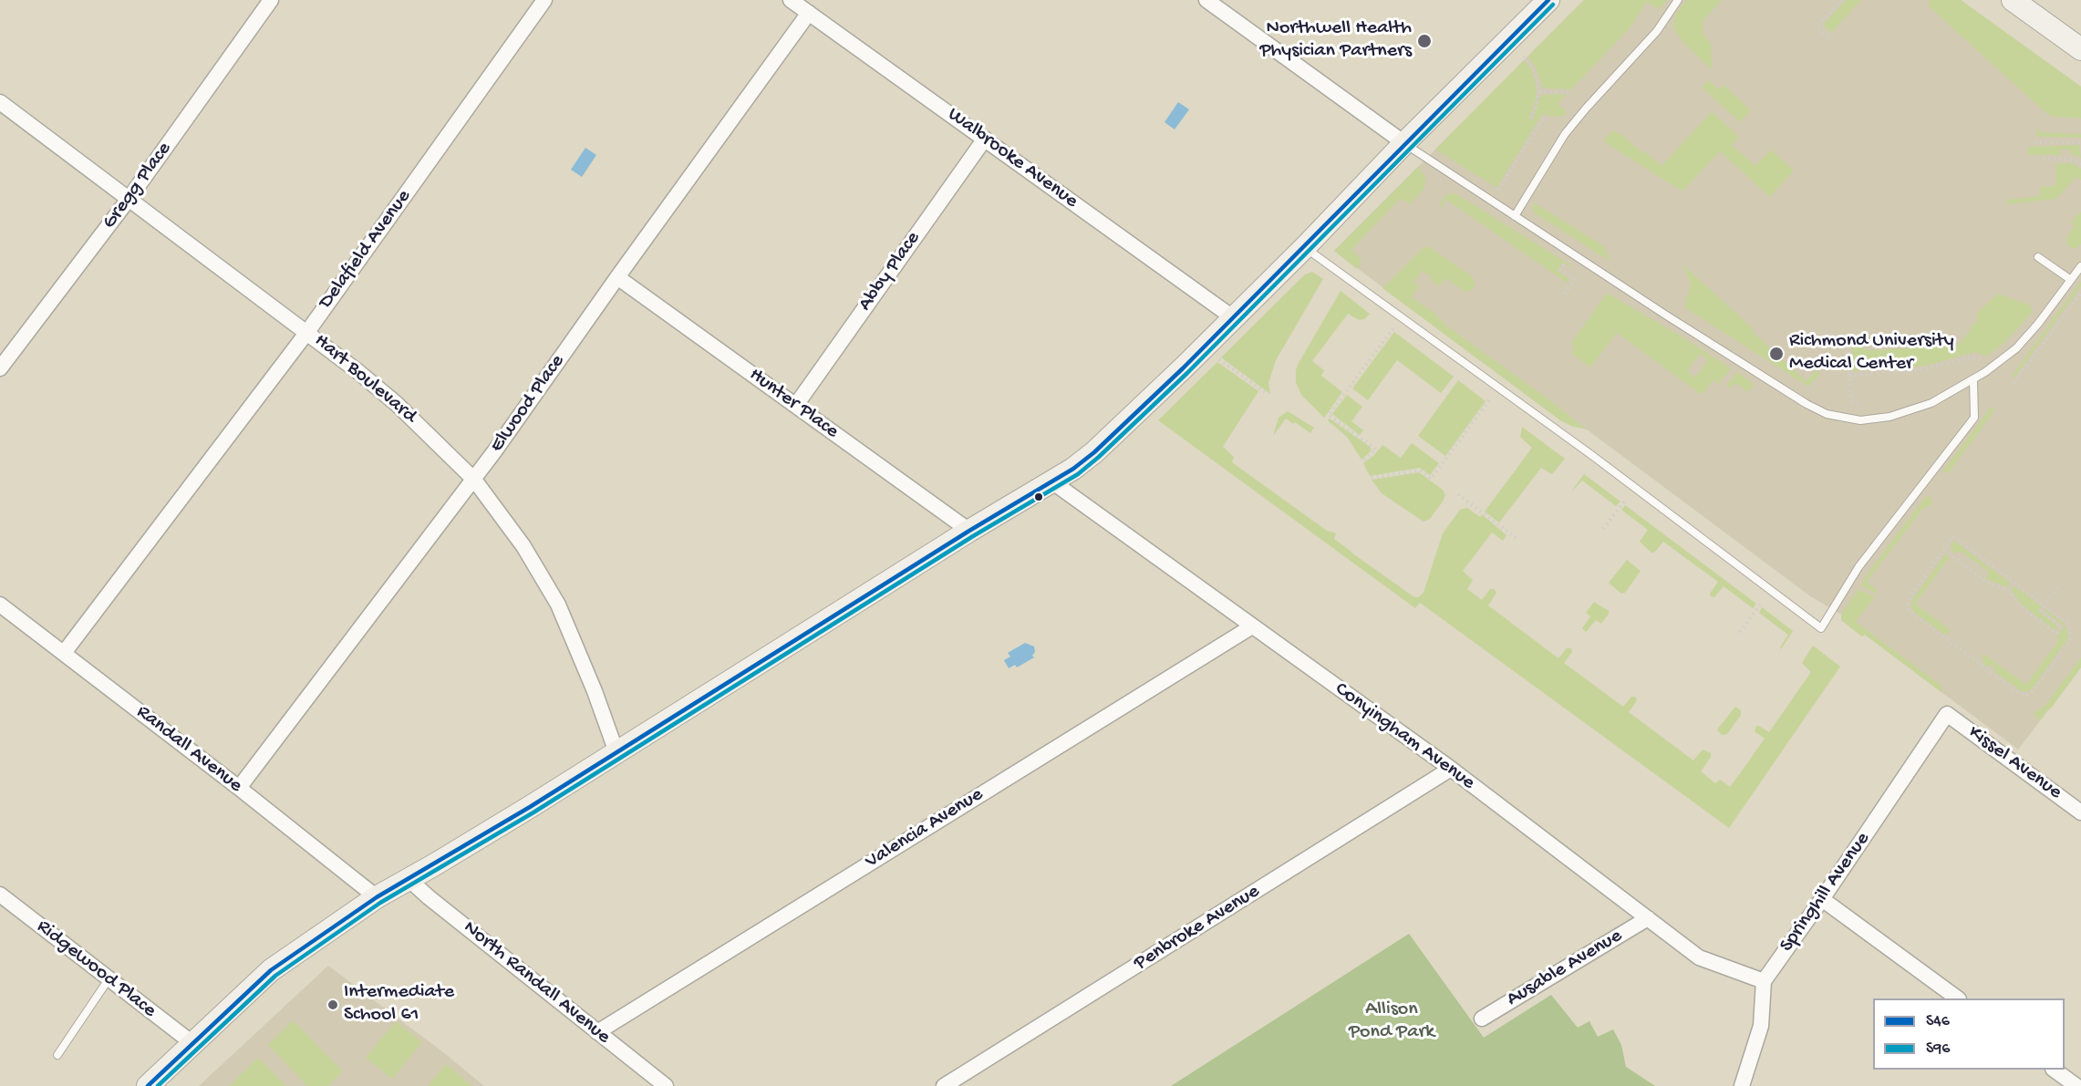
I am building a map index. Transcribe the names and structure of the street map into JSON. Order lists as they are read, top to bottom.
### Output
{
  "streets": {
    "street": [
      "Walbrooke Avenue",
      "Gregg Place",
      "Delafield Avenue",
      "Abby Place",
      "Hart Boulevard",
      "Elwood Place",
      "Hunter Place",
      "Conyingham Avenue",
      "Randall Avenue",
      "Kissel Avenue",
      "Valencia Avenue",
      "Springhill Avenue",
      "Penbroke Avenue",
      "Ausable Avenue",
      "Ridgewood Place",
      "North Randall Avenue"
    ]
  },
  "crossings": [
    ["Walbrooke Avenue", "Abby Place"],
    ["Walbrooke Avenue", "Elwood Place"],
    ["Gregg Place", "Hart Boulevard"],
    ["Delafield Avenue", "Hart Boulevard"],
    ["Delafield Avenue", "Randall Avenue"],
    ["Abby Place", "Hunter Place"],
    ["Hart Boulevard", "Elwood Place"],
    ["Elwood Place", "Hunter Place"],
    ["Elwood Place", "Randall Avenue"],
    ["Conyingham Avenue", "Valencia Avenue"],
    ["Conyingham Avenue", "Springhill Avenue"],
    ["Conyingham Avenue", "Penbroke Avenue"],
    ["Conyingham Avenue", "Ausable Avenue"],
    ["Kissel Avenue", "Springhill Avenue"],
    ["Valencia Avenue", "North Randall Avenue"]
  ],
  "parks": ["Allison Pond Park"],
  "places": ["Northwell Health Physician Partners", "Richmond University Medical Center", "Intermediate School 61"],
  "lines": ["transit line S46", "transit line S96"],
  "legend": ["S46", "S96"]
}
